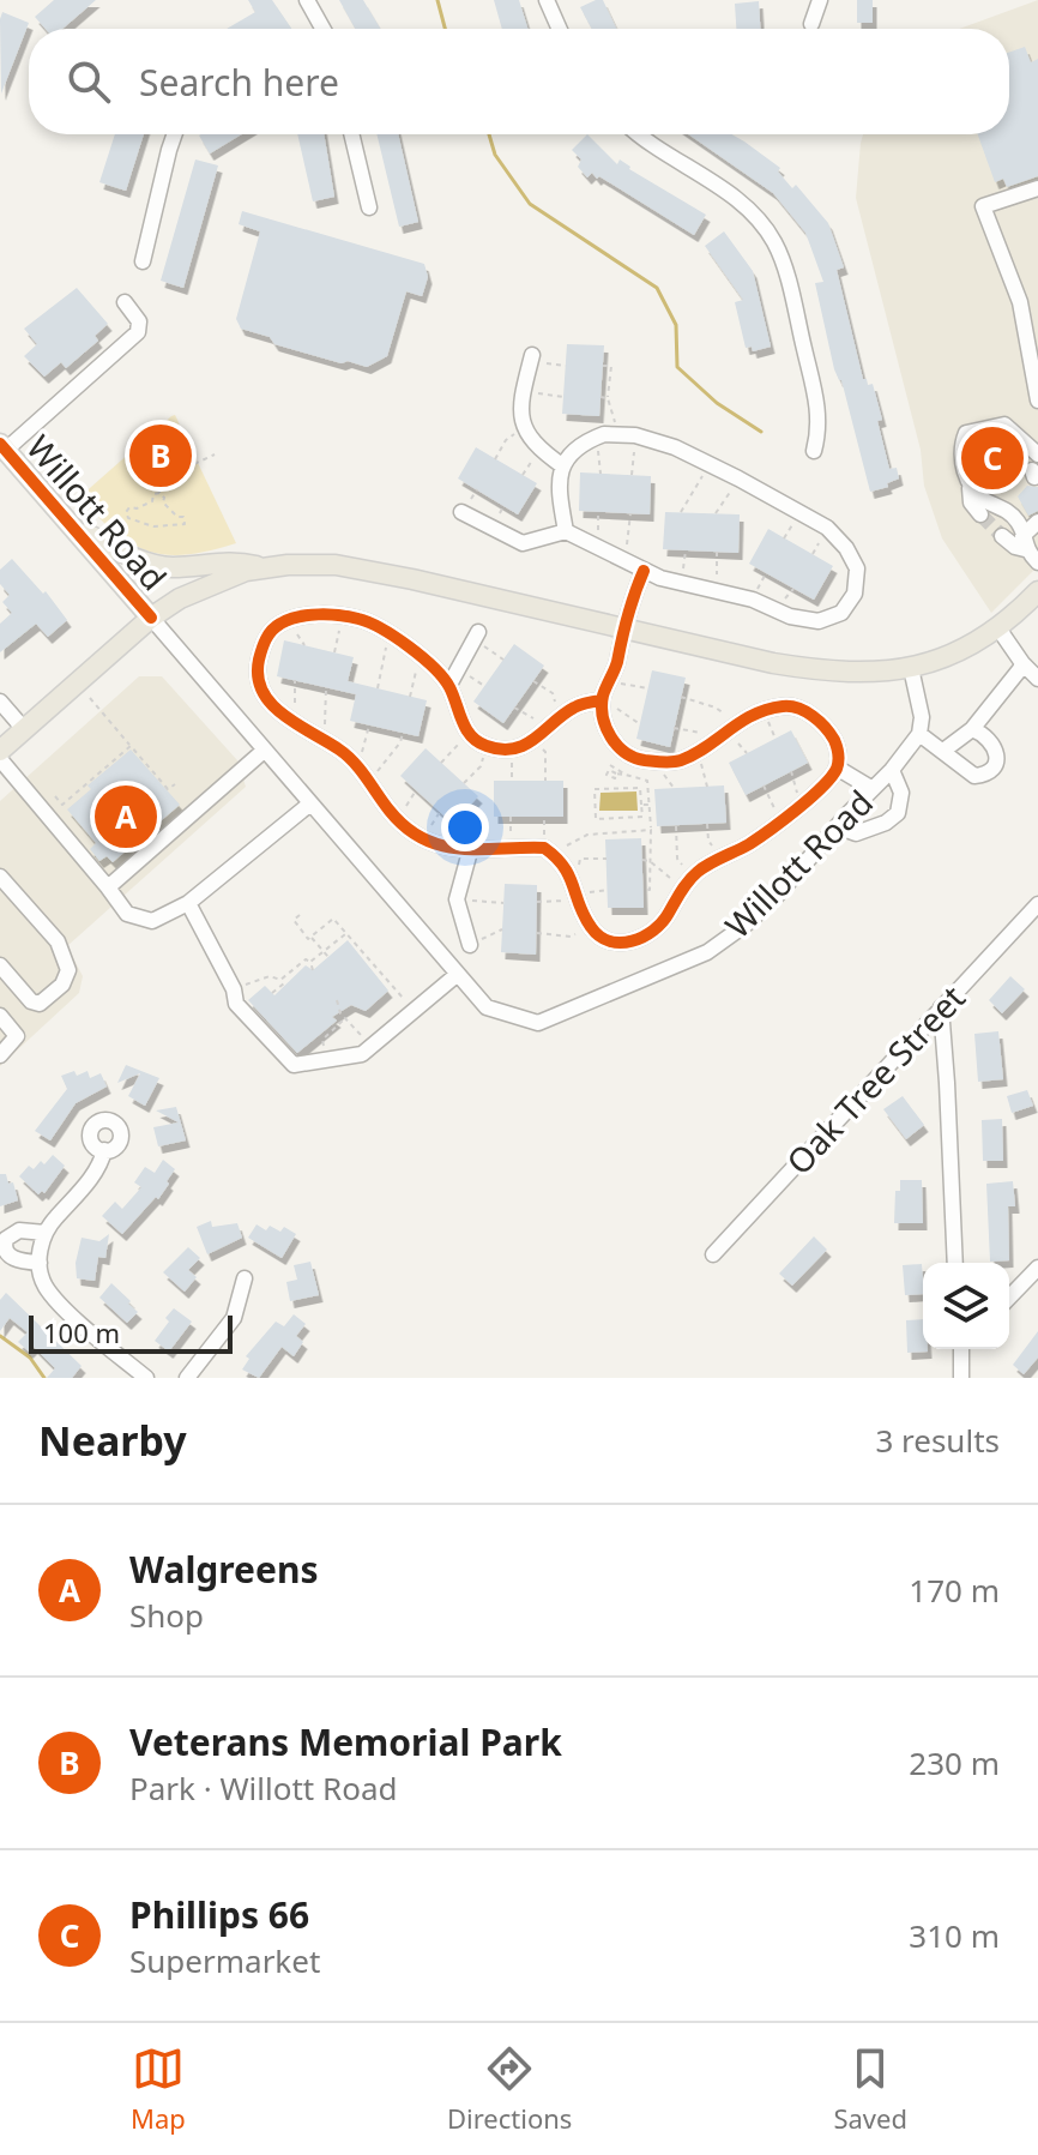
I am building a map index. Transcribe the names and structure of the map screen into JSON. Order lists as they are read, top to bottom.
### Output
{
  "streets": {
    "main road": ["Willott Road"],
    "street": ["Oak Tree Street"]
  },
  "scale_bar": "100 m",
  "page": {
    "search": "Search here",
    "pins": ["B", "C", "A"],
    "scale": "100 m",
    "heading": ["Nearby", "3 results"],
    "list": [
      {
        "mark": "A",
        "name": "Walgreens",
        "note": "Shop",
        "value": "170 m"
      },
      {
        "mark": "B",
        "name": "Veterans Memorial Park",
        "note": "Park · Willott Road",
        "value": "230 m"
      },
      {
        "mark": "C",
        "name": "Phillips 66",
        "note": "Supermarket",
        "value": "310 m"
      }
    ],
    "nav": ["Map", "Directions", "Saved"]
  }
}
